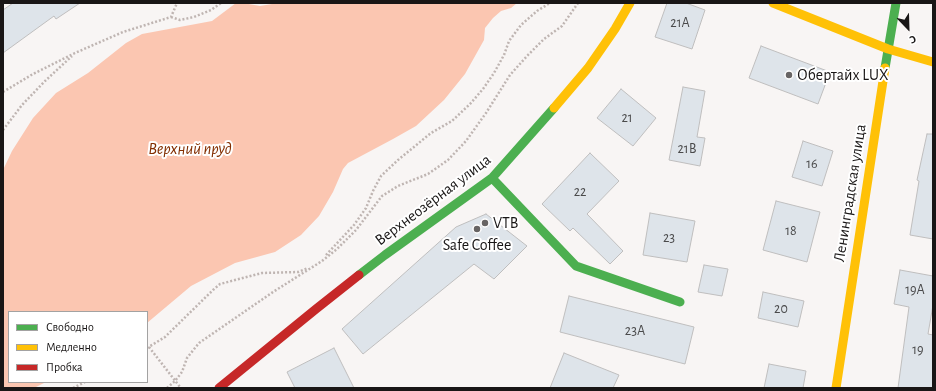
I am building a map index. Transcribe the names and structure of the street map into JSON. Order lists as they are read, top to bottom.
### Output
{
  "streets": {
    "street": ["Ленинградская улица", "Верхнеозёрная улица"]
  },
  "water": ["Верхний пруд"],
  "places": ["Обертайх LUX", "VTB", "Safe Coffee"],
  "house_numbers": [
    "21А",
    "21",
    "21В",
    "16",
    "22",
    "18",
    "23",
    "19А",
    "20",
    "23А",
    "19"
  ],
  "legend": ["Свободно", "Медленно", "Пробка"],
  "north": "bottom right"
}
